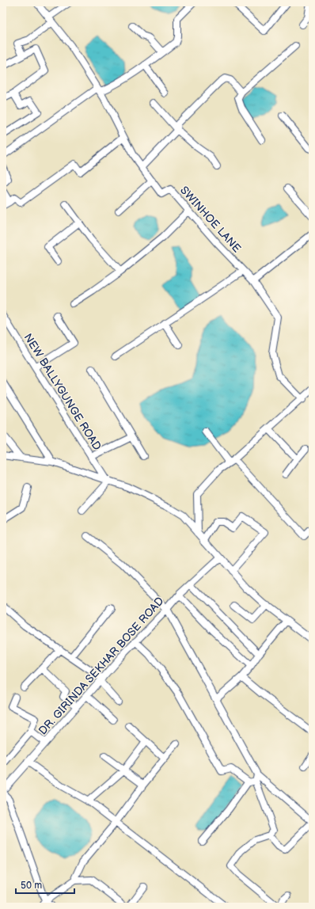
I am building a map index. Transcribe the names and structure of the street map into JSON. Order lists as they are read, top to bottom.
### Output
{
  "streets": {
    "street": ["SWINHOE LANE", "NEW BALLYGUNGE ROAD", "DR. GIRINDA SEKHAR BOSE ROAD"]
  },
  "scale_bar": "50 m"
}
